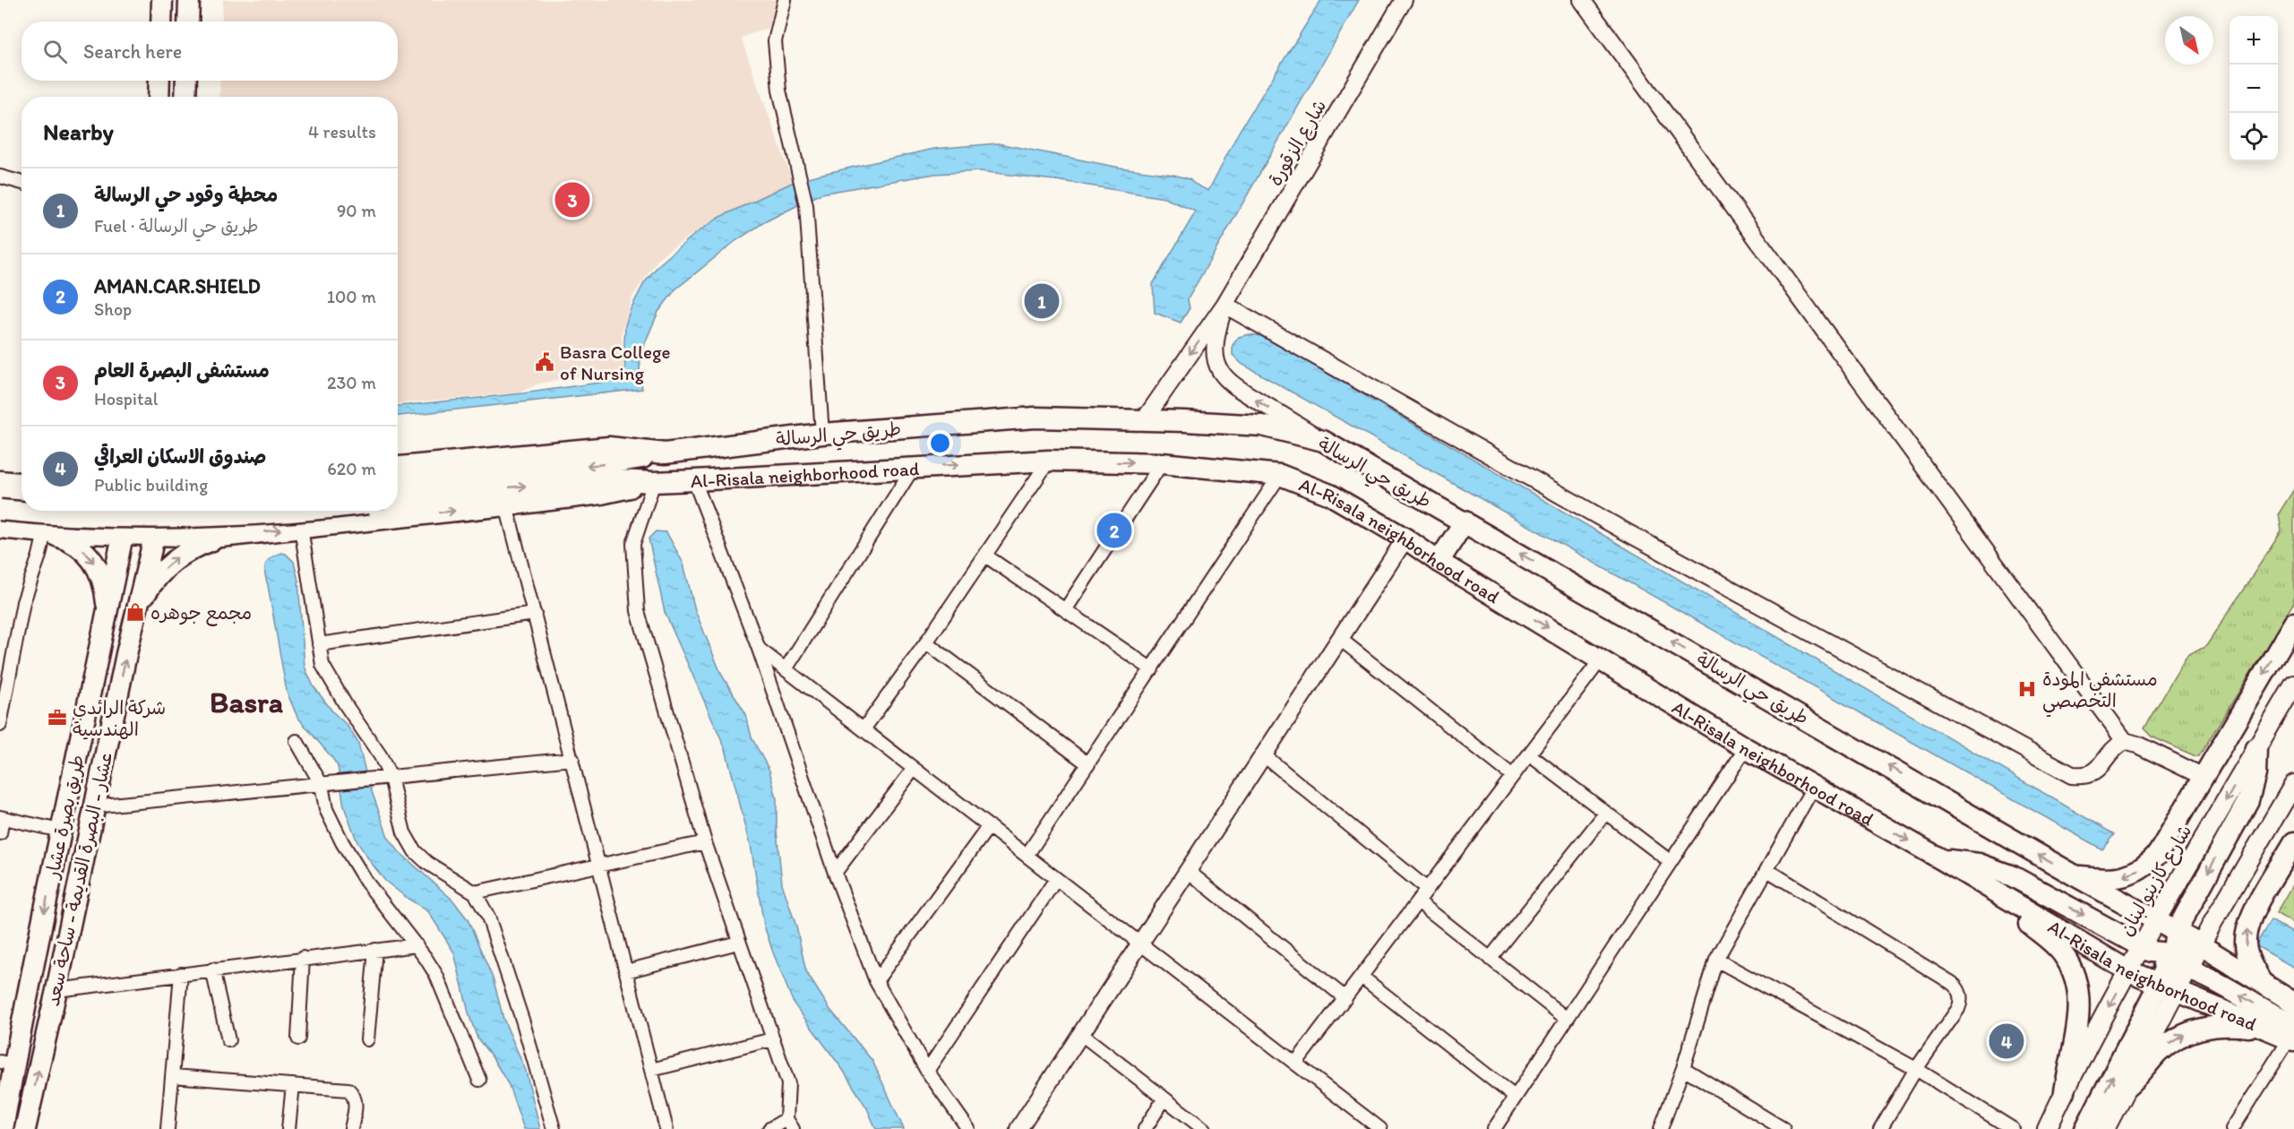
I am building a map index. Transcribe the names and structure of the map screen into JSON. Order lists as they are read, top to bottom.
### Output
{
  "streets": {
    "main road": [
      "طريق حي الرسالة",
      "Al-Risala neighborhood road",
      "طريق بصرة عشار",
      "عشار - البصرة القديمة - ساحة سعد",
      "شارع كازينو لبنان"
    ],
    "street": ["شارع الزقورة"]
  },
  "crossings": [
    ["شارع الزقورة", "طريق حي الرسالة"],
    ["طريق حي الرسالة", "Al-Risala neighborhood road"],
    ["طريق حي الرسالة", "شارع كازينو لبنان"],
    ["Al-Risala neighborhood road", "شارع كازينو لبنان"]
  ],
  "one_way": ["طريق حي الرسالة", "طريق بصرة عشار", "عشار - البصرة القديمة - ساحة سعد"],
  "districts": ["Basra"],
  "places": {
    "public building": ["Basra College of Nursing"],
    "shop": ["مجمع جوهره"],
    "hospital": ["مستشفى المودة التخصصي"],
    "office": ["شركة الرائدي الهندسية"]
  },
  "north": "bottom right",
  "page": {
    "map_buttons": ["+", "−"],
    "search": "Search here",
    "heading": ["Nearby", "4 results"],
    "list": [
      {
        "mark": "1",
        "name": "محطة وقود حي الرسالة",
        "note": "Fuel · طريق حي الرسالة",
        "value": "90 m"
      },
      {
        "mark": "2",
        "name": "AMAN.CAR.SHIELD",
        "note": "Shop",
        "value": "100 m"
      },
      {
        "mark": "3",
        "name": "مستشفى البصرة العام",
        "note": "Hospital",
        "value": "230 m"
      },
      {
        "mark": "4",
        "name": "صندوق الاسكان العراقي",
        "note": "Public building",
        "value": "620 m"
      }
    ],
    "pins": [
      "3",
      "1",
      "2",
      "4"
    ]
  }
}
